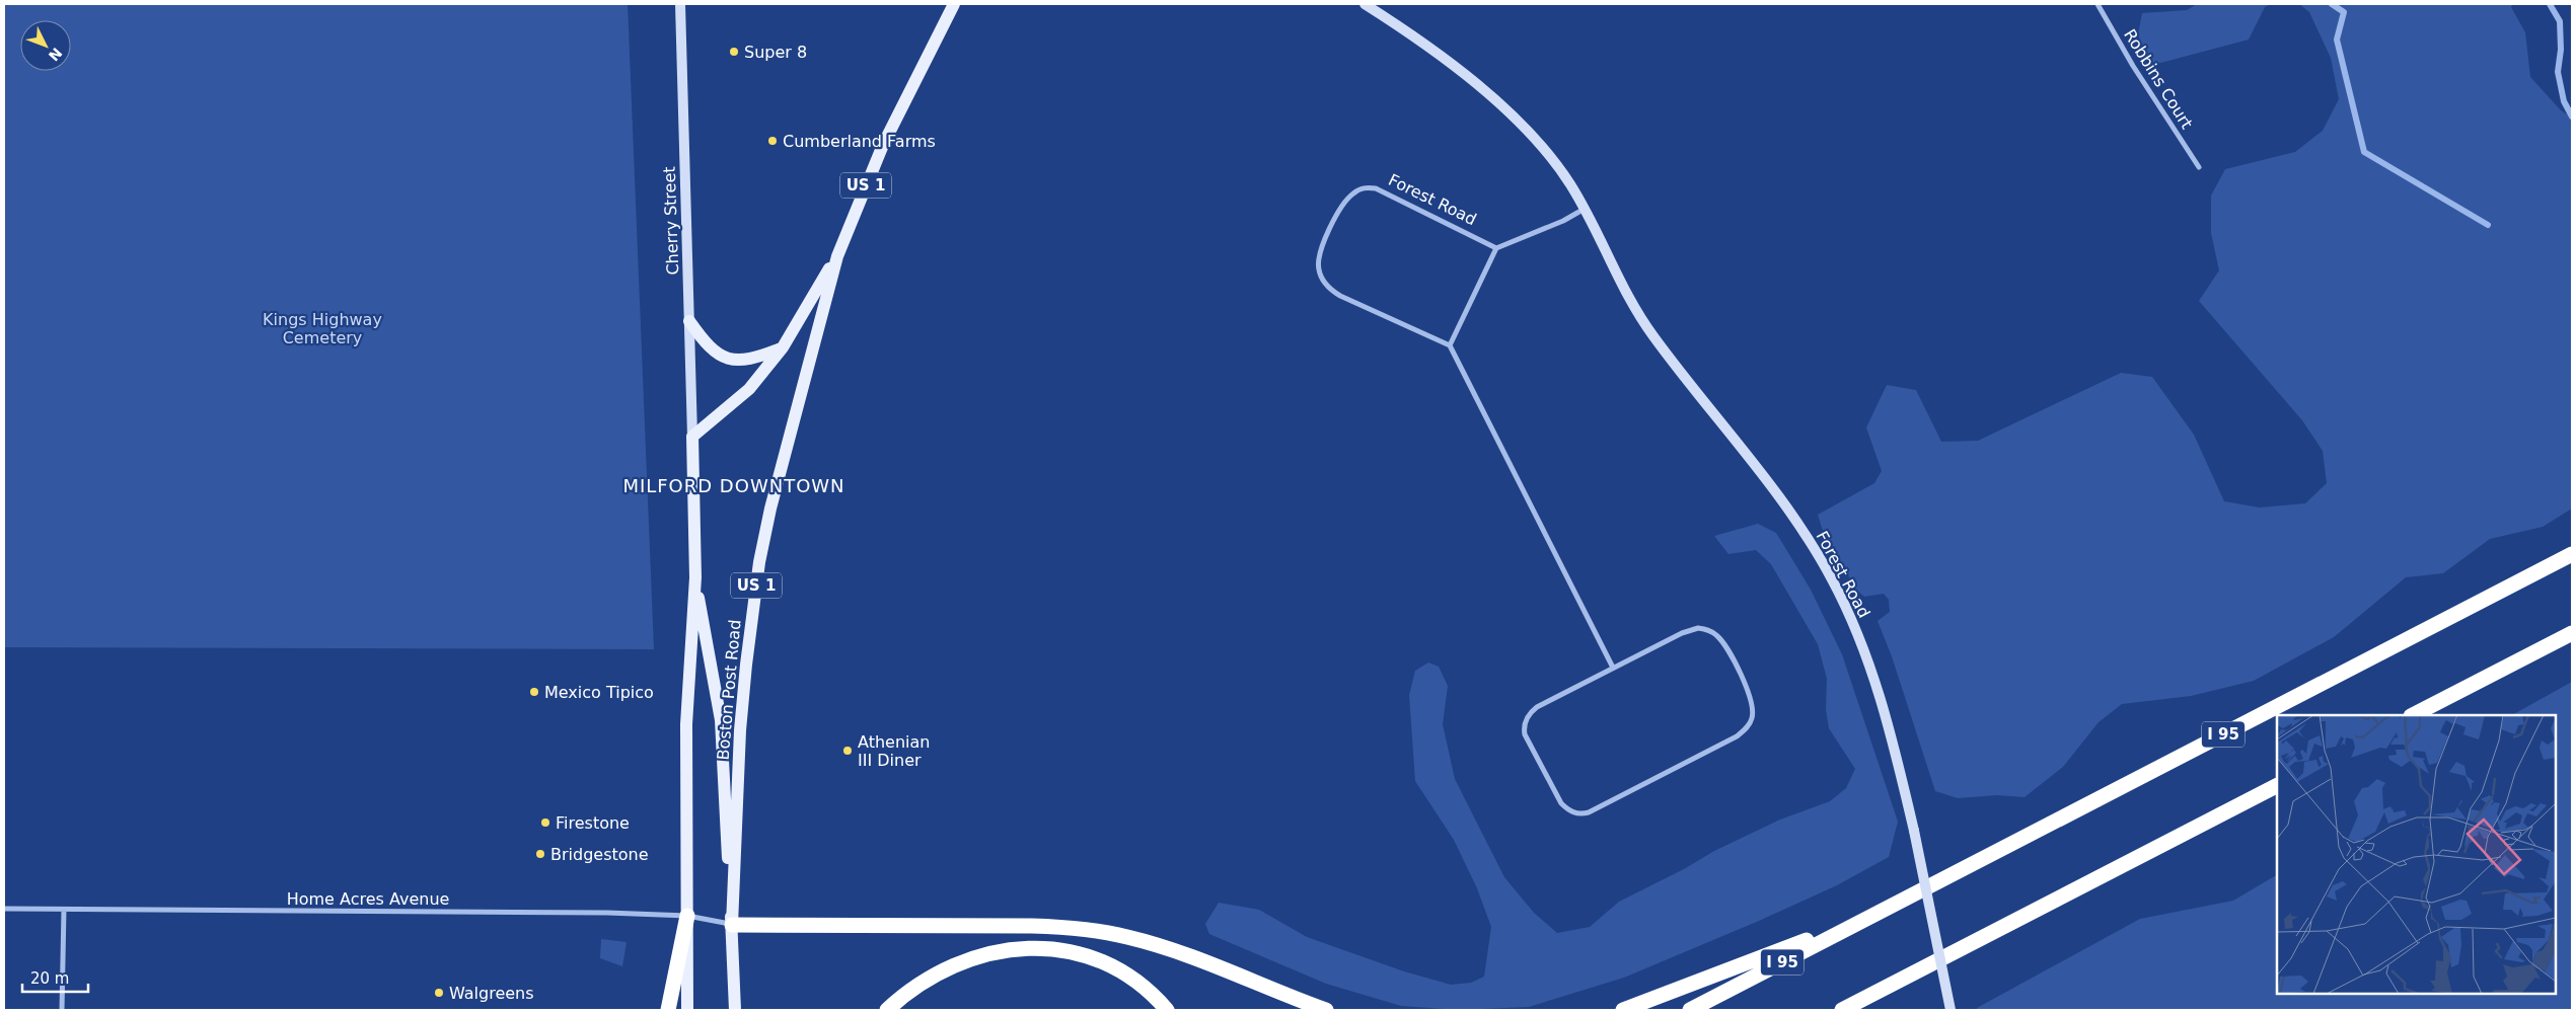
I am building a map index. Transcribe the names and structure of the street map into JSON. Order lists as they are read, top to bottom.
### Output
{
  "streets": {
    "highway": ["I 95"],
    "main road": [
      "US 1",
      "Forest Road",
      "Cherry Street",
      "Boston Post Road"
    ],
    "street": ["Robbins Court", "Home Acres Avenue"]
  },
  "crossings": [
    ["Cherry Street", "Boston Post Road"],
    ["Boston Post Road", "Home Acres Avenue"]
  ],
  "districts": ["MILFORD DOWNTOWN"],
  "parks": ["Kings Highway Cemetery"],
  "places": [
    "Super 8",
    "Cumberland Farms",
    "Mexico Tipico",
    "Athenian III Diner",
    "Firestone",
    "Bridgestone",
    "Walgreens"
  ],
  "scale_bar": "20 m",
  "north": "bottom right"
}
